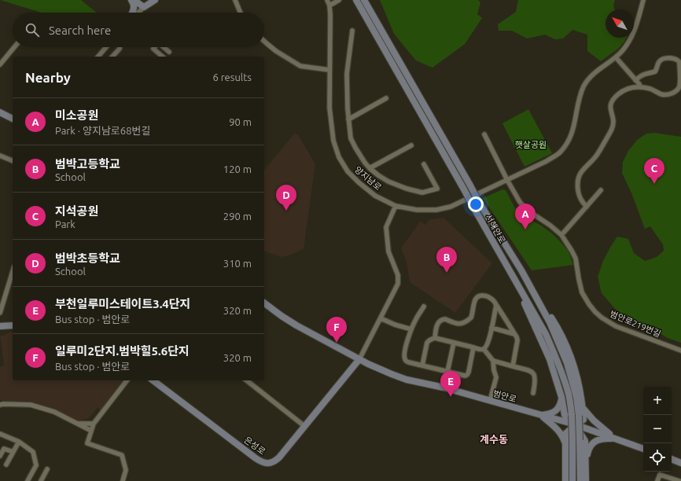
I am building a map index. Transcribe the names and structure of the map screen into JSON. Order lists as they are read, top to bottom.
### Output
{
  "streets": {
    "main road": ["서해안로", "범안로", "은성로"],
    "street": ["양지남로", "범안로219번길"]
  },
  "crossings": [
    ["양지남로", "범안로219번길"],
    ["범안로", "은성로"]
  ],
  "districts": ["계수동"],
  "parks": ["햇살공원"],
  "north": "top left",
  "page": {
    "search": "Search here",
    "heading": ["Nearby", "6 results"],
    "list": [
      {
        "mark": "A",
        "name": "미소공원",
        "note": "Park · 양지남로68번길",
        "value": "90 m"
      },
      {
        "mark": "B",
        "name": "범박고등학교",
        "note": "School",
        "value": "120 m"
      },
      {
        "mark": "C",
        "name": "지석공원",
        "note": "Park",
        "value": "290 m"
      },
      {
        "mark": "D",
        "name": "범박초등학교",
        "note": "School",
        "value": "310 m"
      },
      {
        "mark": "E",
        "name": "부천일루미스테이트3.4단지",
        "note": "Bus stop · 범안로",
        "value": "320 m"
      },
      {
        "mark": "F",
        "name": "일루미2단지.범박힐5.6단지",
        "note": "Bus stop · 범안로",
        "value": "320 m"
      }
    ],
    "pins": [
      "C",
      "D",
      "A",
      "B",
      "F",
      "E"
    ],
    "map_buttons": ["+", "−"]
  }
}
